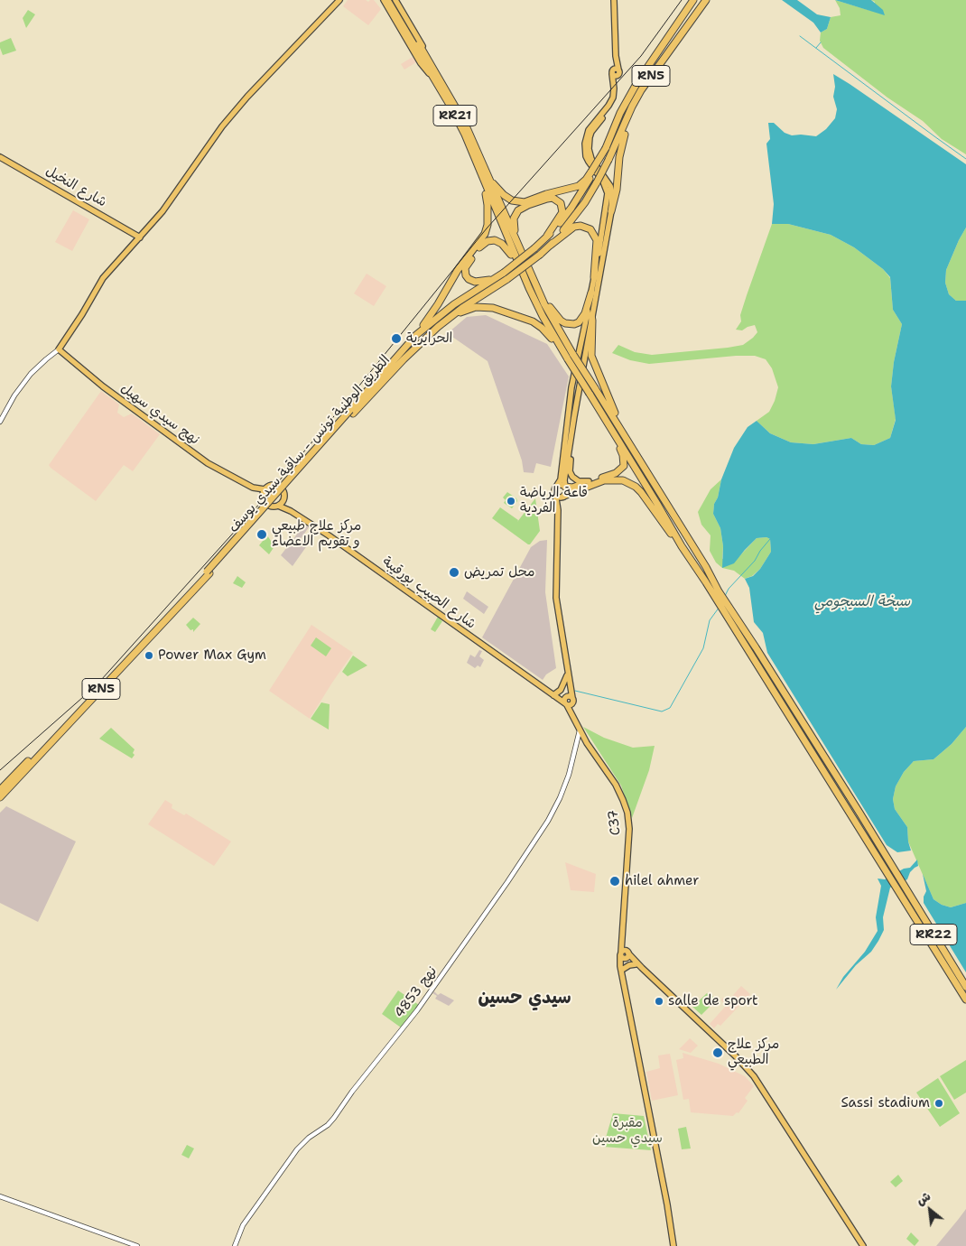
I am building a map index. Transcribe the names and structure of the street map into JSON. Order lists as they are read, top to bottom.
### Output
{
  "streets": {
    "highway": [
      "RN5",
      "RR21",
      "الطريق الوطنية تونس - ساقية سيدي يوسف",
      "RR22"
    ],
    "main road": [
      "شارع النخيل",
      "نهج سيدي سهيل",
      "شارع الحبيب بورقيبة",
      "C37"
    ],
    "street": ["نهج 4853"]
  },
  "crossings": [
    ["نهج سيدي سهيل", "شارع الحبيب بورقيبة"],
    ["شارع الحبيب بورقيبة", "C37"],
    ["C37", "نهج 4853"]
  ],
  "districts": ["سيدي حسين"],
  "water": ["سبخة السيجومي"],
  "parks": ["مقبرة سيدي حسين"],
  "places": [
    "الحرايرية",
    "قاعة الرياضة الفردية",
    "مركز علاج طبيعي و تقويم الاعضاء",
    "محل تمريض",
    "Power Max Gym",
    "hilel ahmer",
    "salle de sport",
    "مركز علاج الطبيعي",
    "Sassi stadium"
  ],
  "north": "top left"
}
